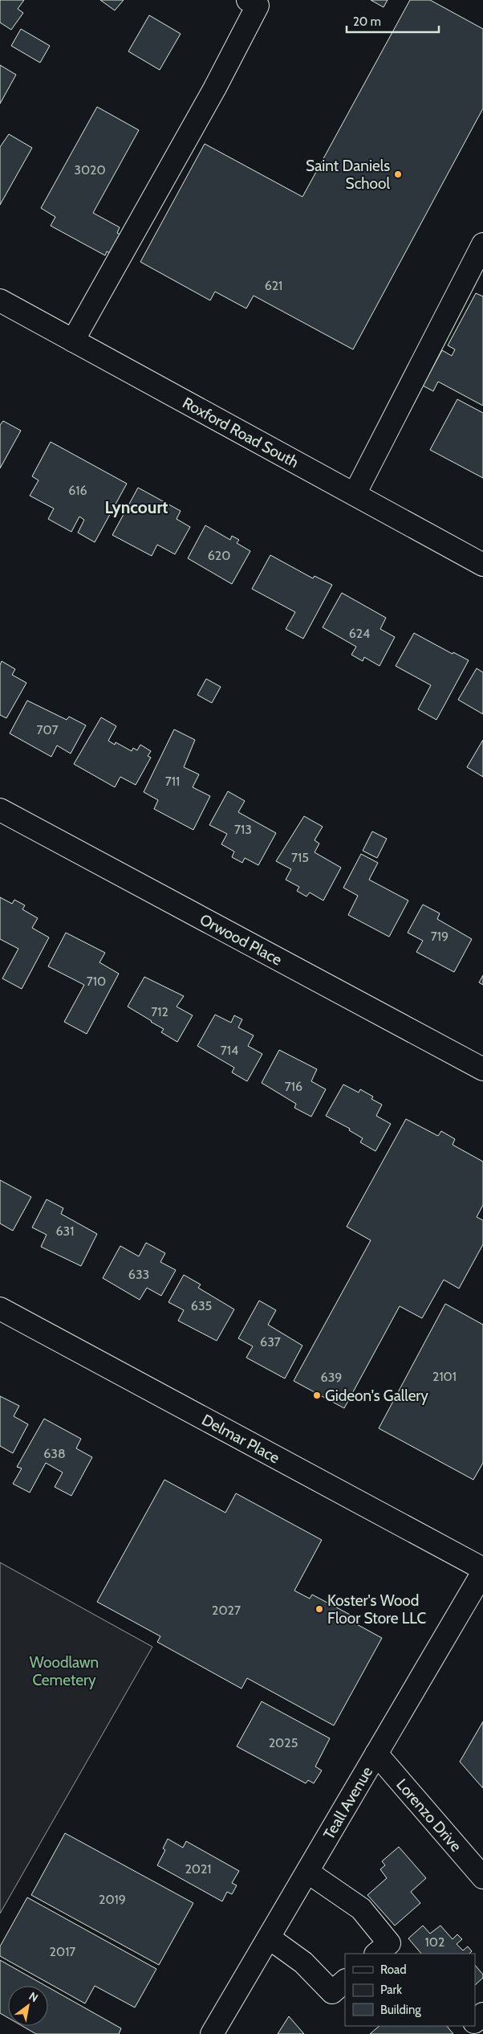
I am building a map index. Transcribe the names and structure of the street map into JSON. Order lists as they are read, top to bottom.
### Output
{
  "streets": {
    "street": [
      "Roxford Road South",
      "Orwood Place",
      "Delmar Place",
      "Teall Avenue",
      "Lorenzo Drive"
    ]
  },
  "crossings": [
    ["Delmar Place", "Teall Avenue"],
    ["Teall Avenue", "Lorenzo Drive"]
  ],
  "districts": ["Lyncourt"],
  "parks": ["Woodlawn Cemetery"],
  "places": ["Saint Daniels School", "Gideon's Gallery", "Koster's Wood Floor Store LLC"],
  "house_numbers": [
    "3020",
    "621",
    "616",
    "620",
    "624",
    "707",
    "711",
    "713",
    "715",
    "719",
    "710",
    "712",
    "714",
    "716",
    "631",
    "633",
    "635",
    "637",
    "2101",
    "639",
    "638",
    "2027",
    "2025",
    "2021",
    "2019",
    "102",
    "2017"
  ],
  "legend": ["Road", "Park", "Building"],
  "scale_bar": "20 m",
  "north": "top right"
}
